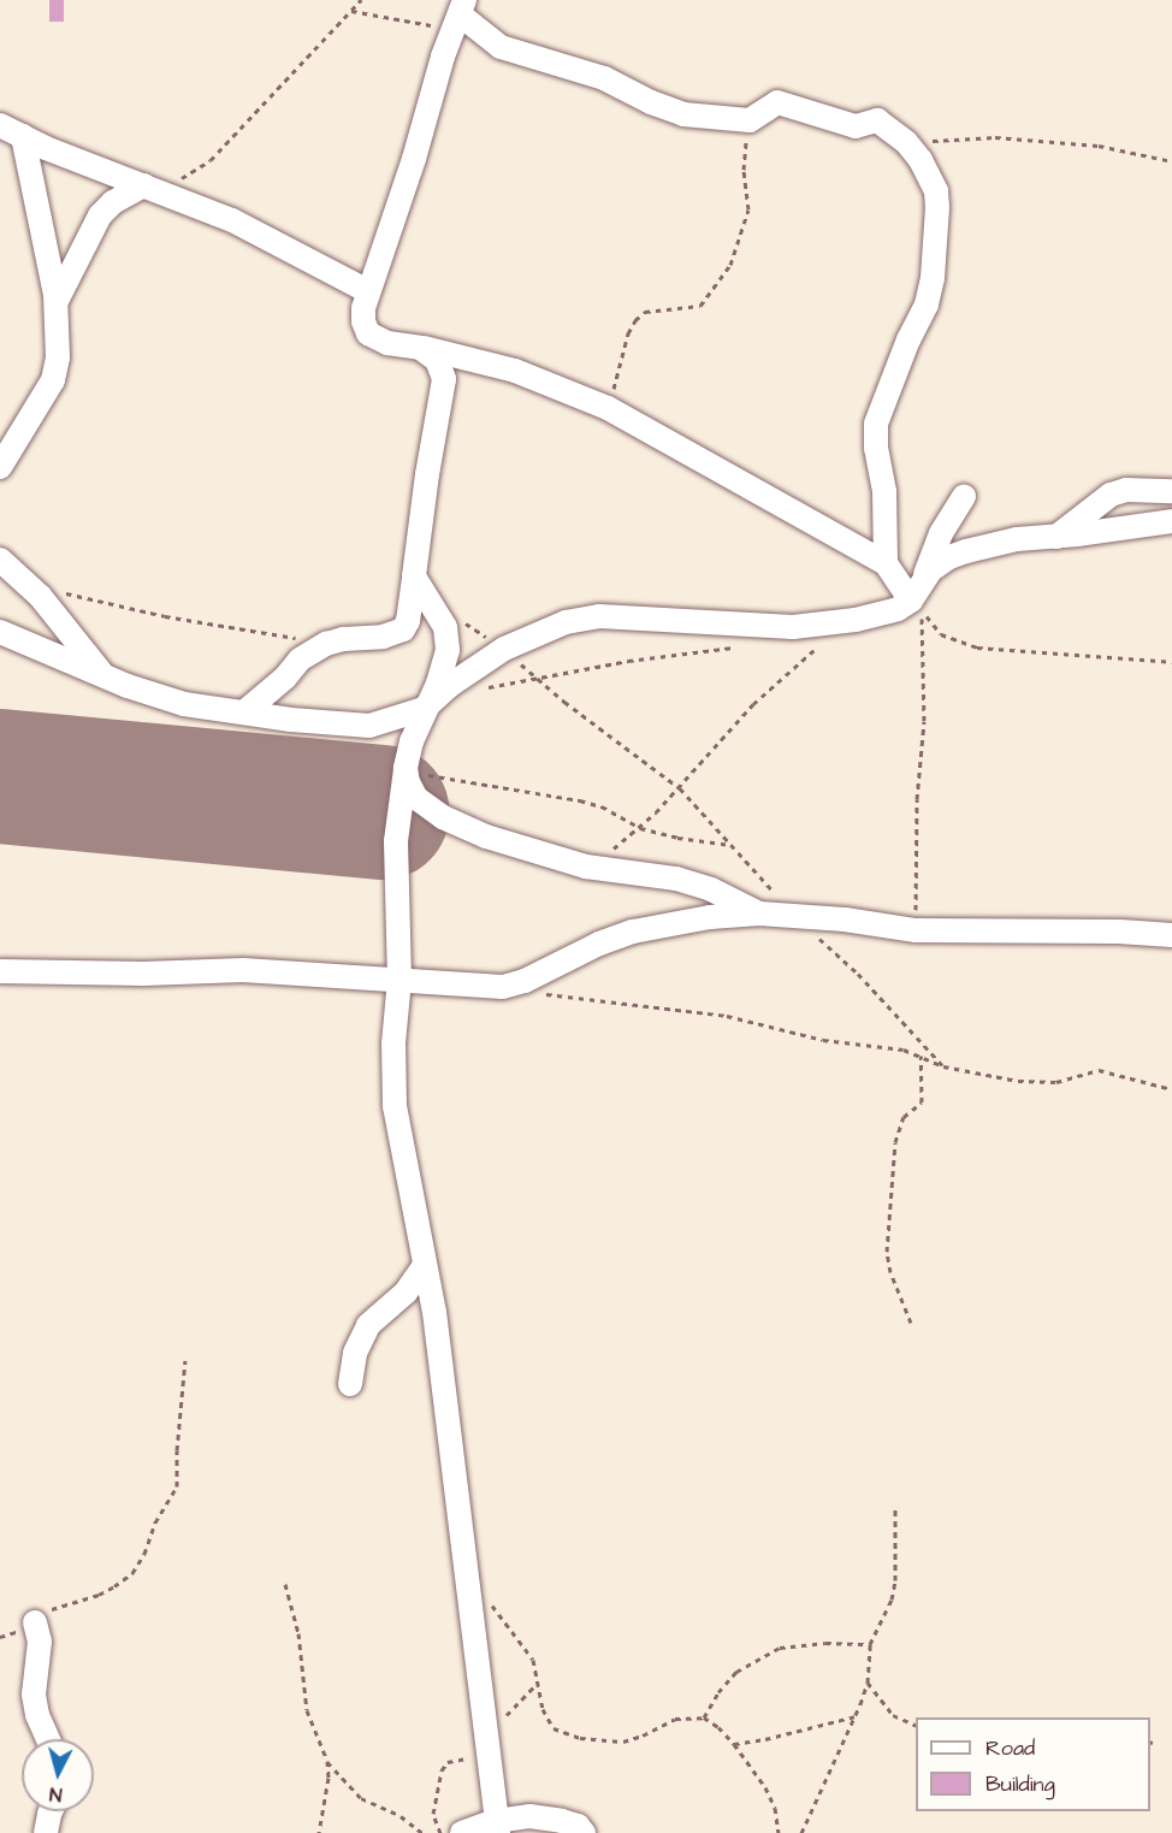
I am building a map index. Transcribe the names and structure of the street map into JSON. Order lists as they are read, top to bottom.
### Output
{
  "legend": ["Road", "Building"],
  "north": "bottom"
}
